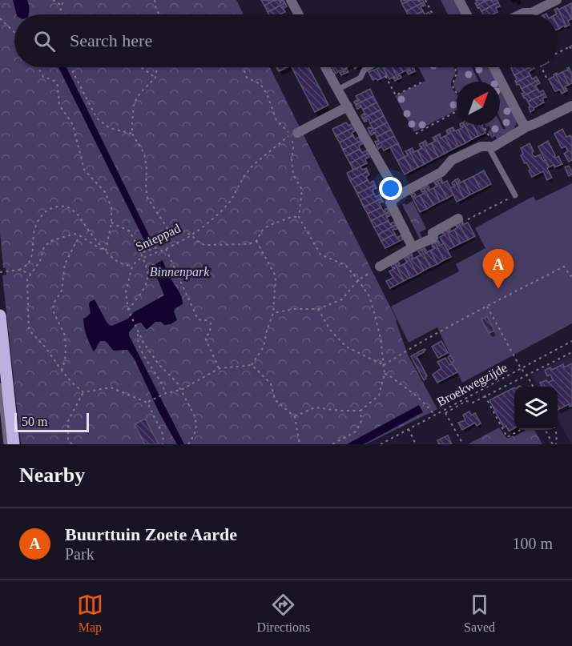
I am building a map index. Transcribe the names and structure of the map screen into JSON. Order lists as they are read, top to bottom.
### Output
{
  "streets": {
    "path": ["Snieppad", "Broekwegzijde"]
  },
  "parks": ["Binnenpark"],
  "scale_bar": "50 m",
  "north": "top right",
  "page": {
    "search": "Search here",
    "pins": "A",
    "scale": "50 m",
    "heading": "Nearby",
    "list": [
      {
        "mark": "A",
        "name": "Buurttuin Zoete Aarde",
        "note": "Park",
        "value": "100 m"
      }
    ],
    "nav": ["Map", "Directions", "Saved"]
  }
}
